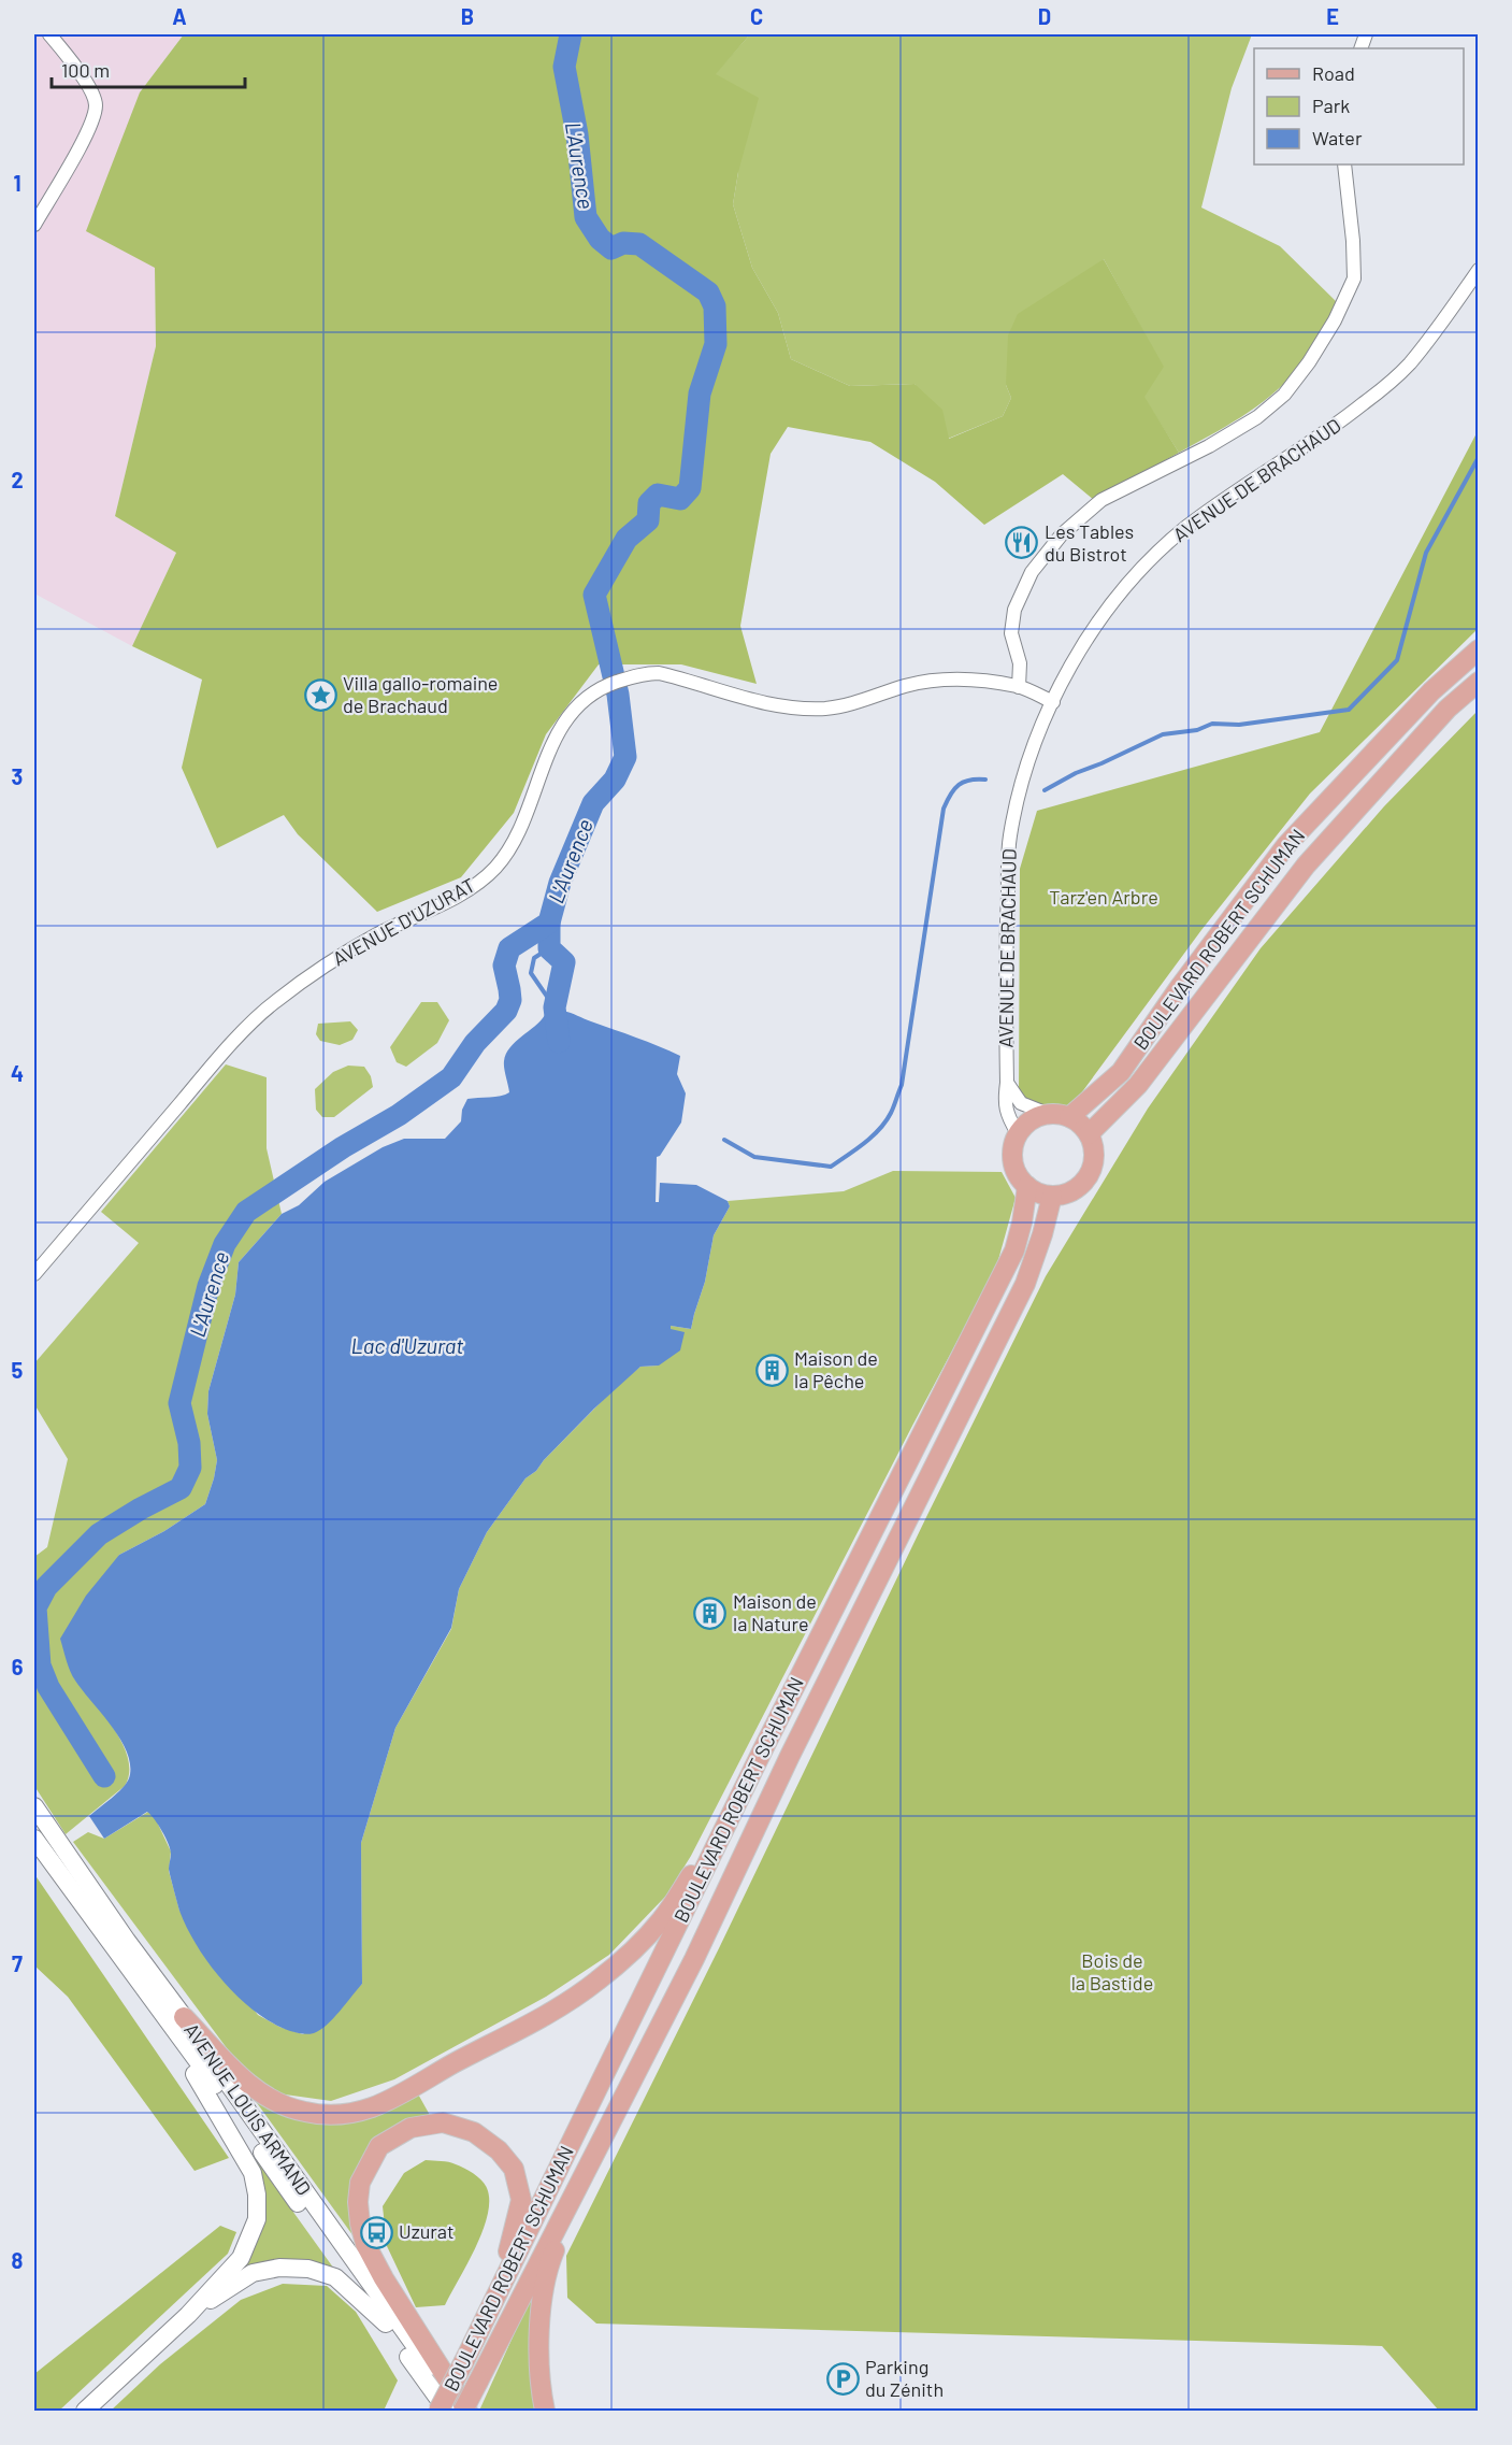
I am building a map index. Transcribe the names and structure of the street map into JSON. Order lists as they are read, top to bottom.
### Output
{
  "streets": {
    "main road": ["BOULEVARD ROBERT SCHUMAN", "AVENUE LOUIS ARMAND"],
    "street": ["AVENUE DE BRACHAUD", "AVENUE D'UZURAT"]
  },
  "crossings": [
    ["AVENUE DE BRACHAUD", "AVENUE D'UZURAT"],
    ["AVENUE DE BRACHAUD", "BOULEVARD ROBERT SCHUMAN"],
    ["BOULEVARD ROBERT SCHUMAN", "AVENUE LOUIS ARMAND"]
  ],
  "water": ["L'Aurence", "Lac d'Uzurat"],
  "parks": ["Tarz'en Arbre", "Bois de la Bastide"],
  "places": {
    "restaurant": ["Les Tables du Bistrot"],
    "place": ["Villa gallo-romaine de Brachaud"],
    "building": ["Maison de la Pêche", "Maison de la Nature"],
    "bus stop": ["Uzurat"],
    "parking": ["Parking du Zénith"]
  },
  "legend": ["Road", "Park", "Water"],
  "scale_bar": "100 m",
  "grid": {
    "columns": [
      "A",
      "B",
      "C",
      "D",
      "E"
    ],
    "rows": [
      "1",
      "2",
      "3",
      "4",
      "5",
      "6",
      "7",
      "8"
    ]
  }
}
